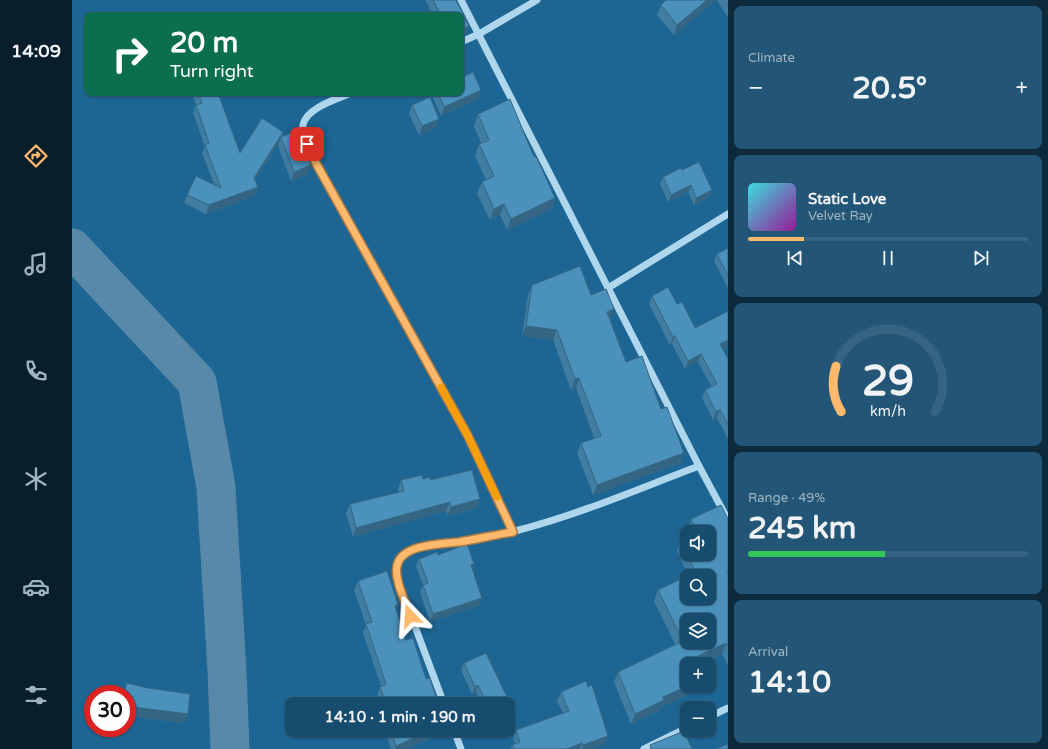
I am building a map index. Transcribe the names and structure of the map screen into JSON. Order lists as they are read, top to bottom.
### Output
{
  "page": {
    "tabs": "14:09",
    "tile": [
      "Climate",
      ["Range · 49%", "245 km"],
      ["Arrival", "14:10"]
    ],
    "turn": ["20 m", "Turn right"],
    "heat": ["−", "20.5°", "+"],
    "song": ["Static Love", "Velvet Ray"],
    "map_buttons": ["+", "−"],
    "limit": "30",
    "trip": "14:10 · 1 min · 190 m",
    "gauge": ["29", "km/h"]
  }
}
